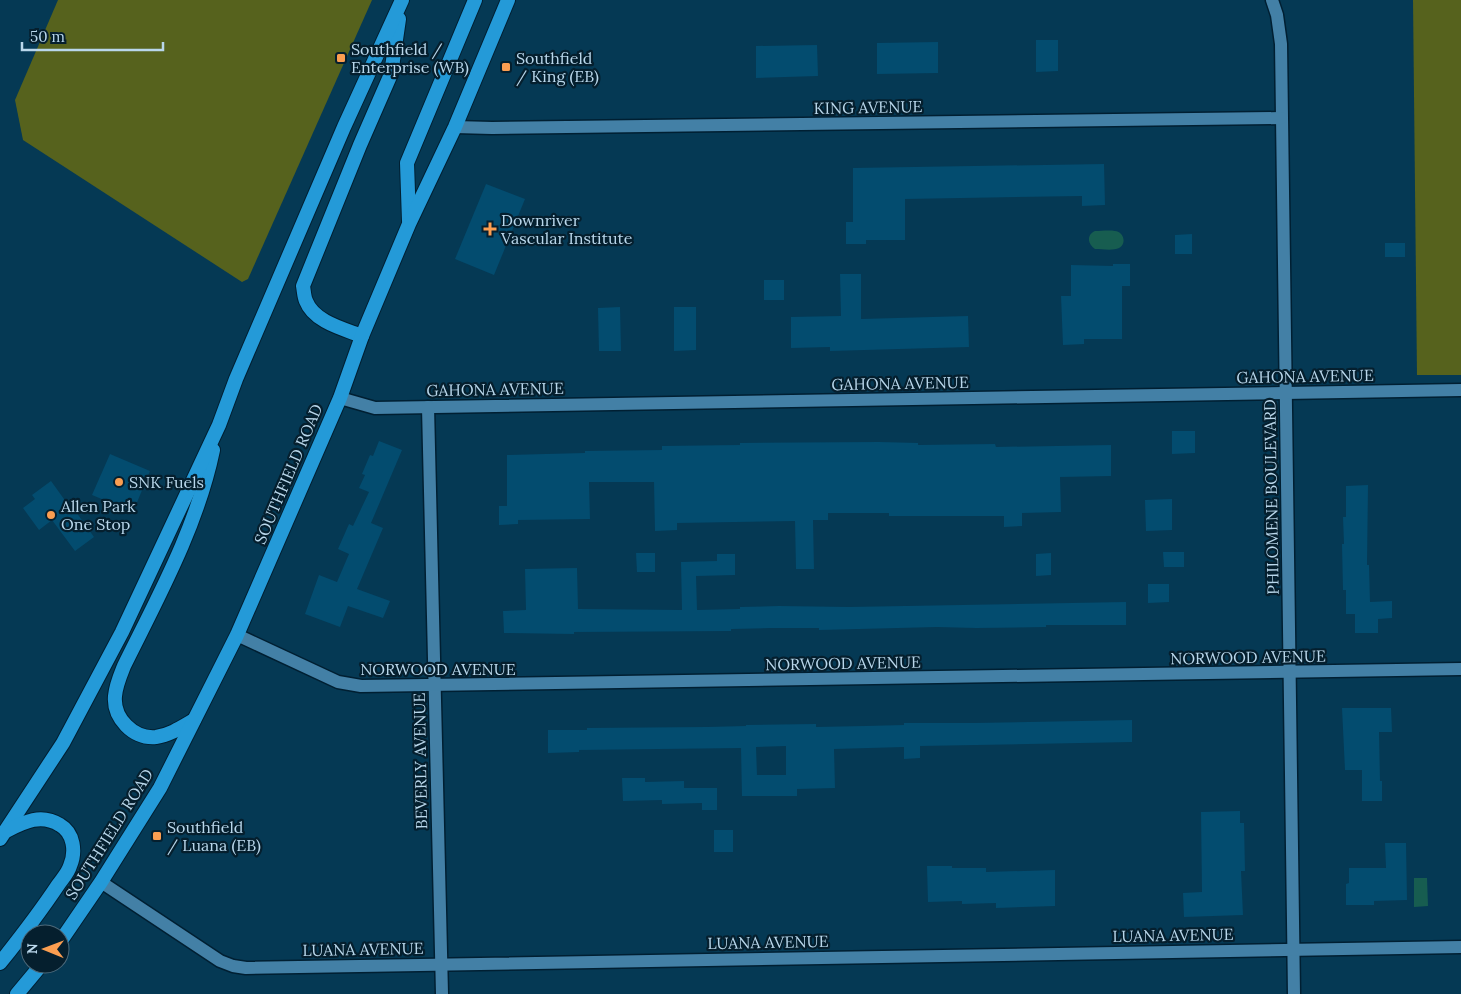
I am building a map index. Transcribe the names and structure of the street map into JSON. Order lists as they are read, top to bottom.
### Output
{
  "streets": {
    "highway": ["SOUTHFIELD ROAD"],
    "street": [
      "KING AVENUE",
      "GAHONA AVENUE",
      "PHILOMENE BOULEVARD",
      "NORWOOD AVENUE",
      "BEVERLY AVENUE",
      "LUANA AVENUE"
    ]
  },
  "crossings": [
    ["KING AVENUE", "SOUTHFIELD ROAD"],
    ["KING AVENUE", "PHILOMENE BOULEVARD"],
    ["GAHONA AVENUE", "SOUTHFIELD ROAD"],
    ["GAHONA AVENUE", "PHILOMENE BOULEVARD"],
    ["GAHONA AVENUE", "BEVERLY AVENUE"],
    ["SOUTHFIELD ROAD", "NORWOOD AVENUE"],
    ["SOUTHFIELD ROAD", "LUANA AVENUE"],
    ["PHILOMENE BOULEVARD", "NORWOOD AVENUE"],
    ["PHILOMENE BOULEVARD", "LUANA AVENUE"],
    ["NORWOOD AVENUE", "BEVERLY AVENUE"],
    ["BEVERLY AVENUE", "LUANA AVENUE"]
  ],
  "places": {
    "transit": ["Southfield / Enterprise (WB)", "Southfield / King (EB)", "Southfield / Luana (EB)"],
    "health": ["Downriver Vascular Institute"],
    "other": ["SNK Fuels", "Allen Park One Stop"]
  },
  "scale_bar": "50 m",
  "north": "left"
}
